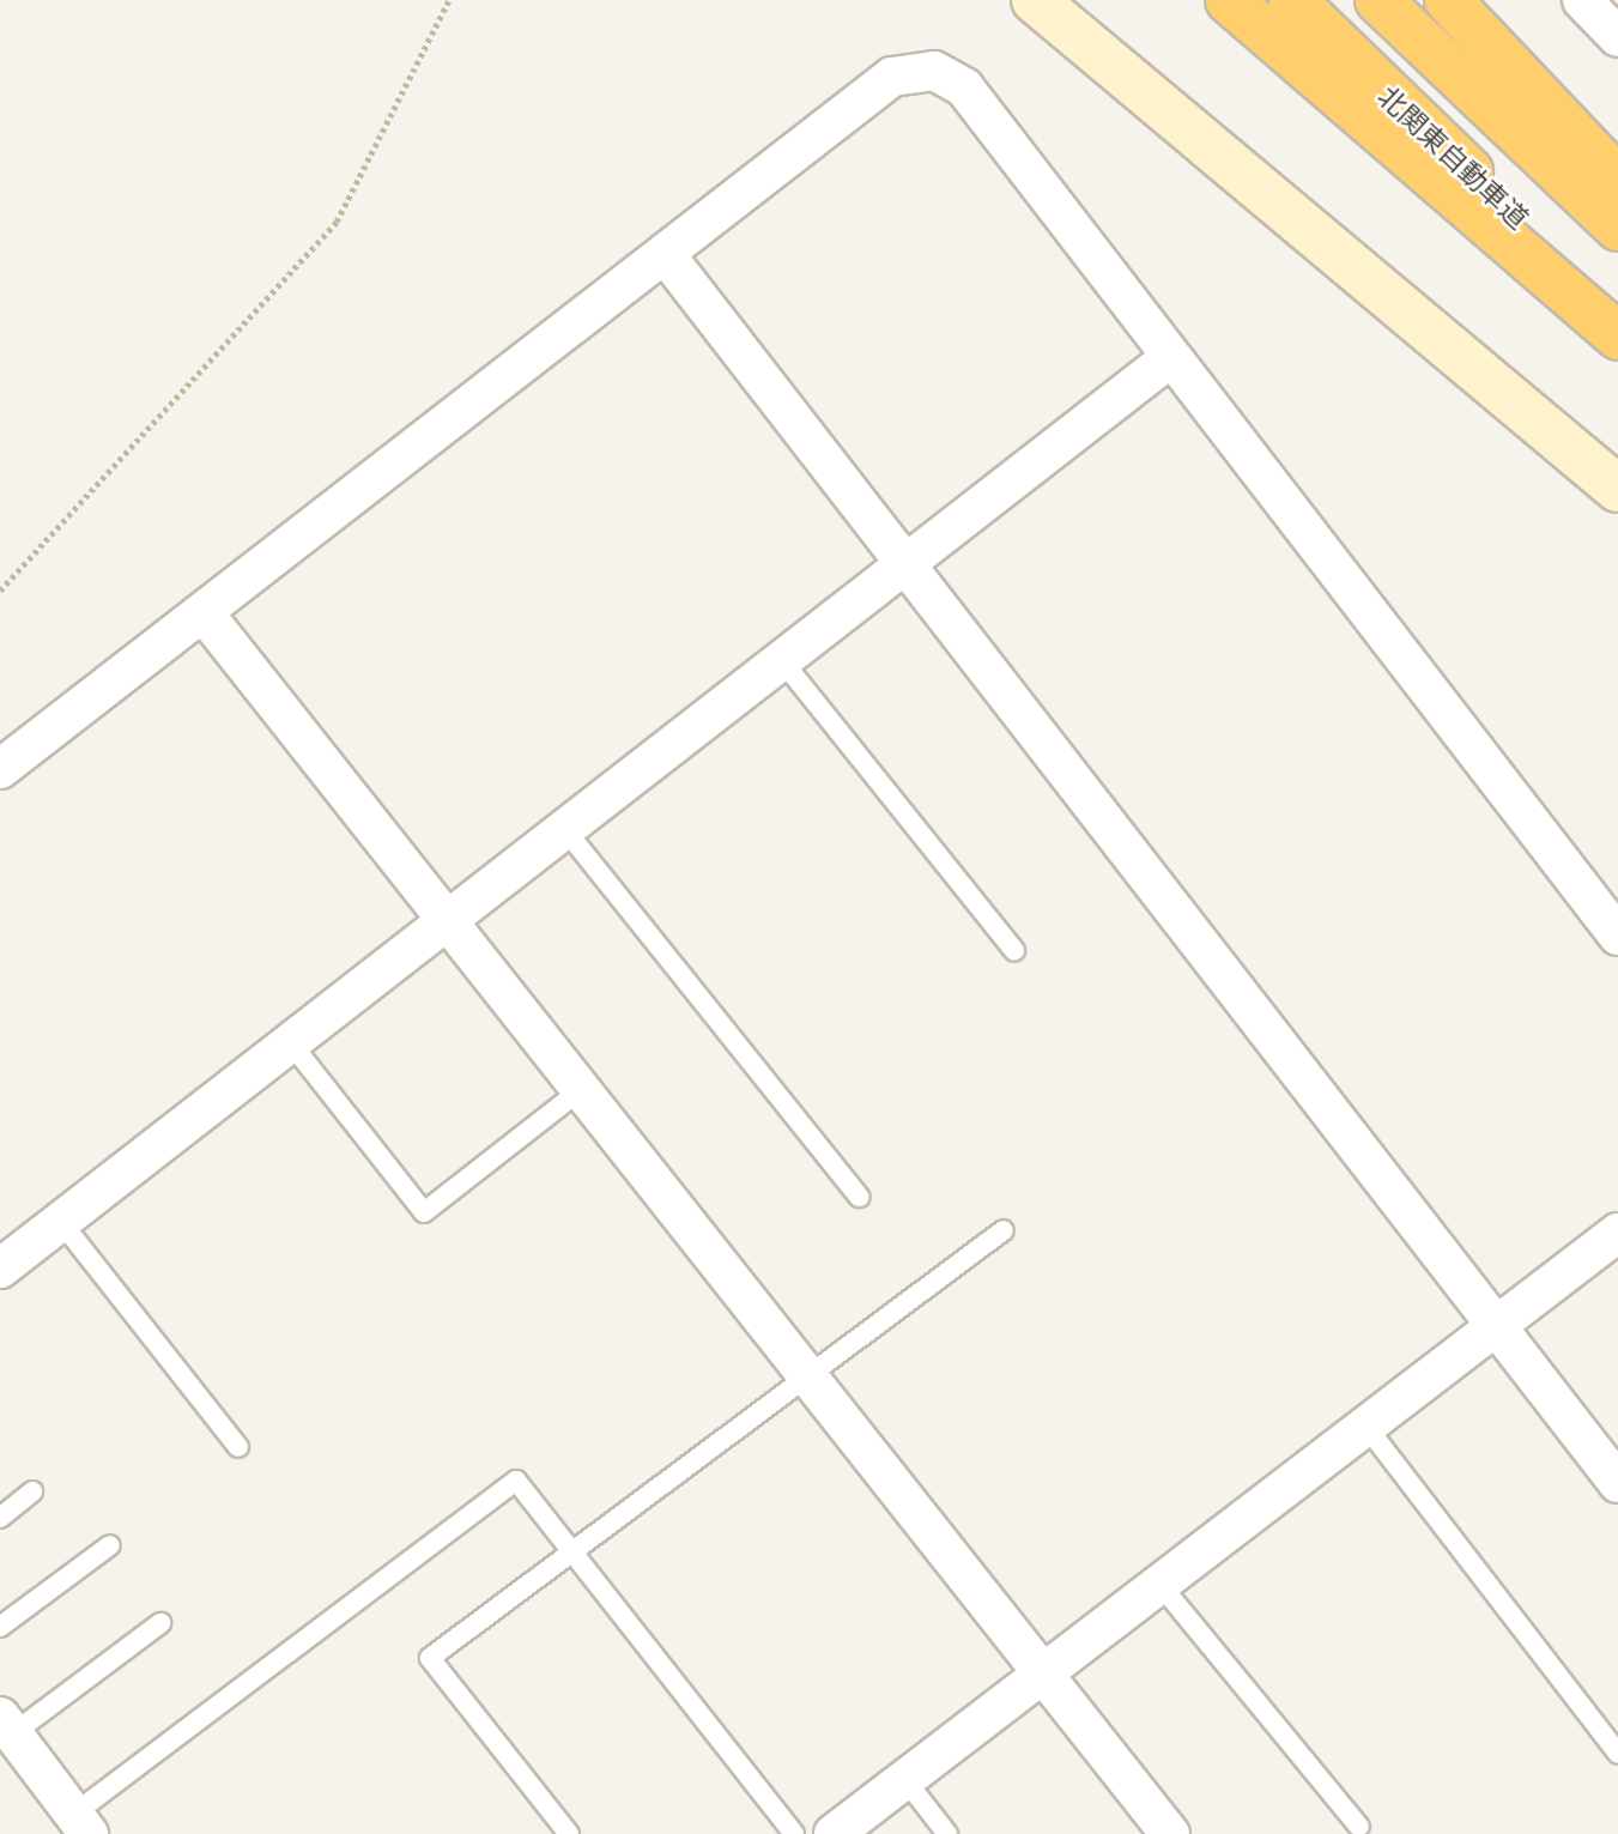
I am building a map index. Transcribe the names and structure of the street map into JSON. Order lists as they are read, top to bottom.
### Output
{
  "streets": {
    "highway": ["北関東自動車道"]
  }
}
